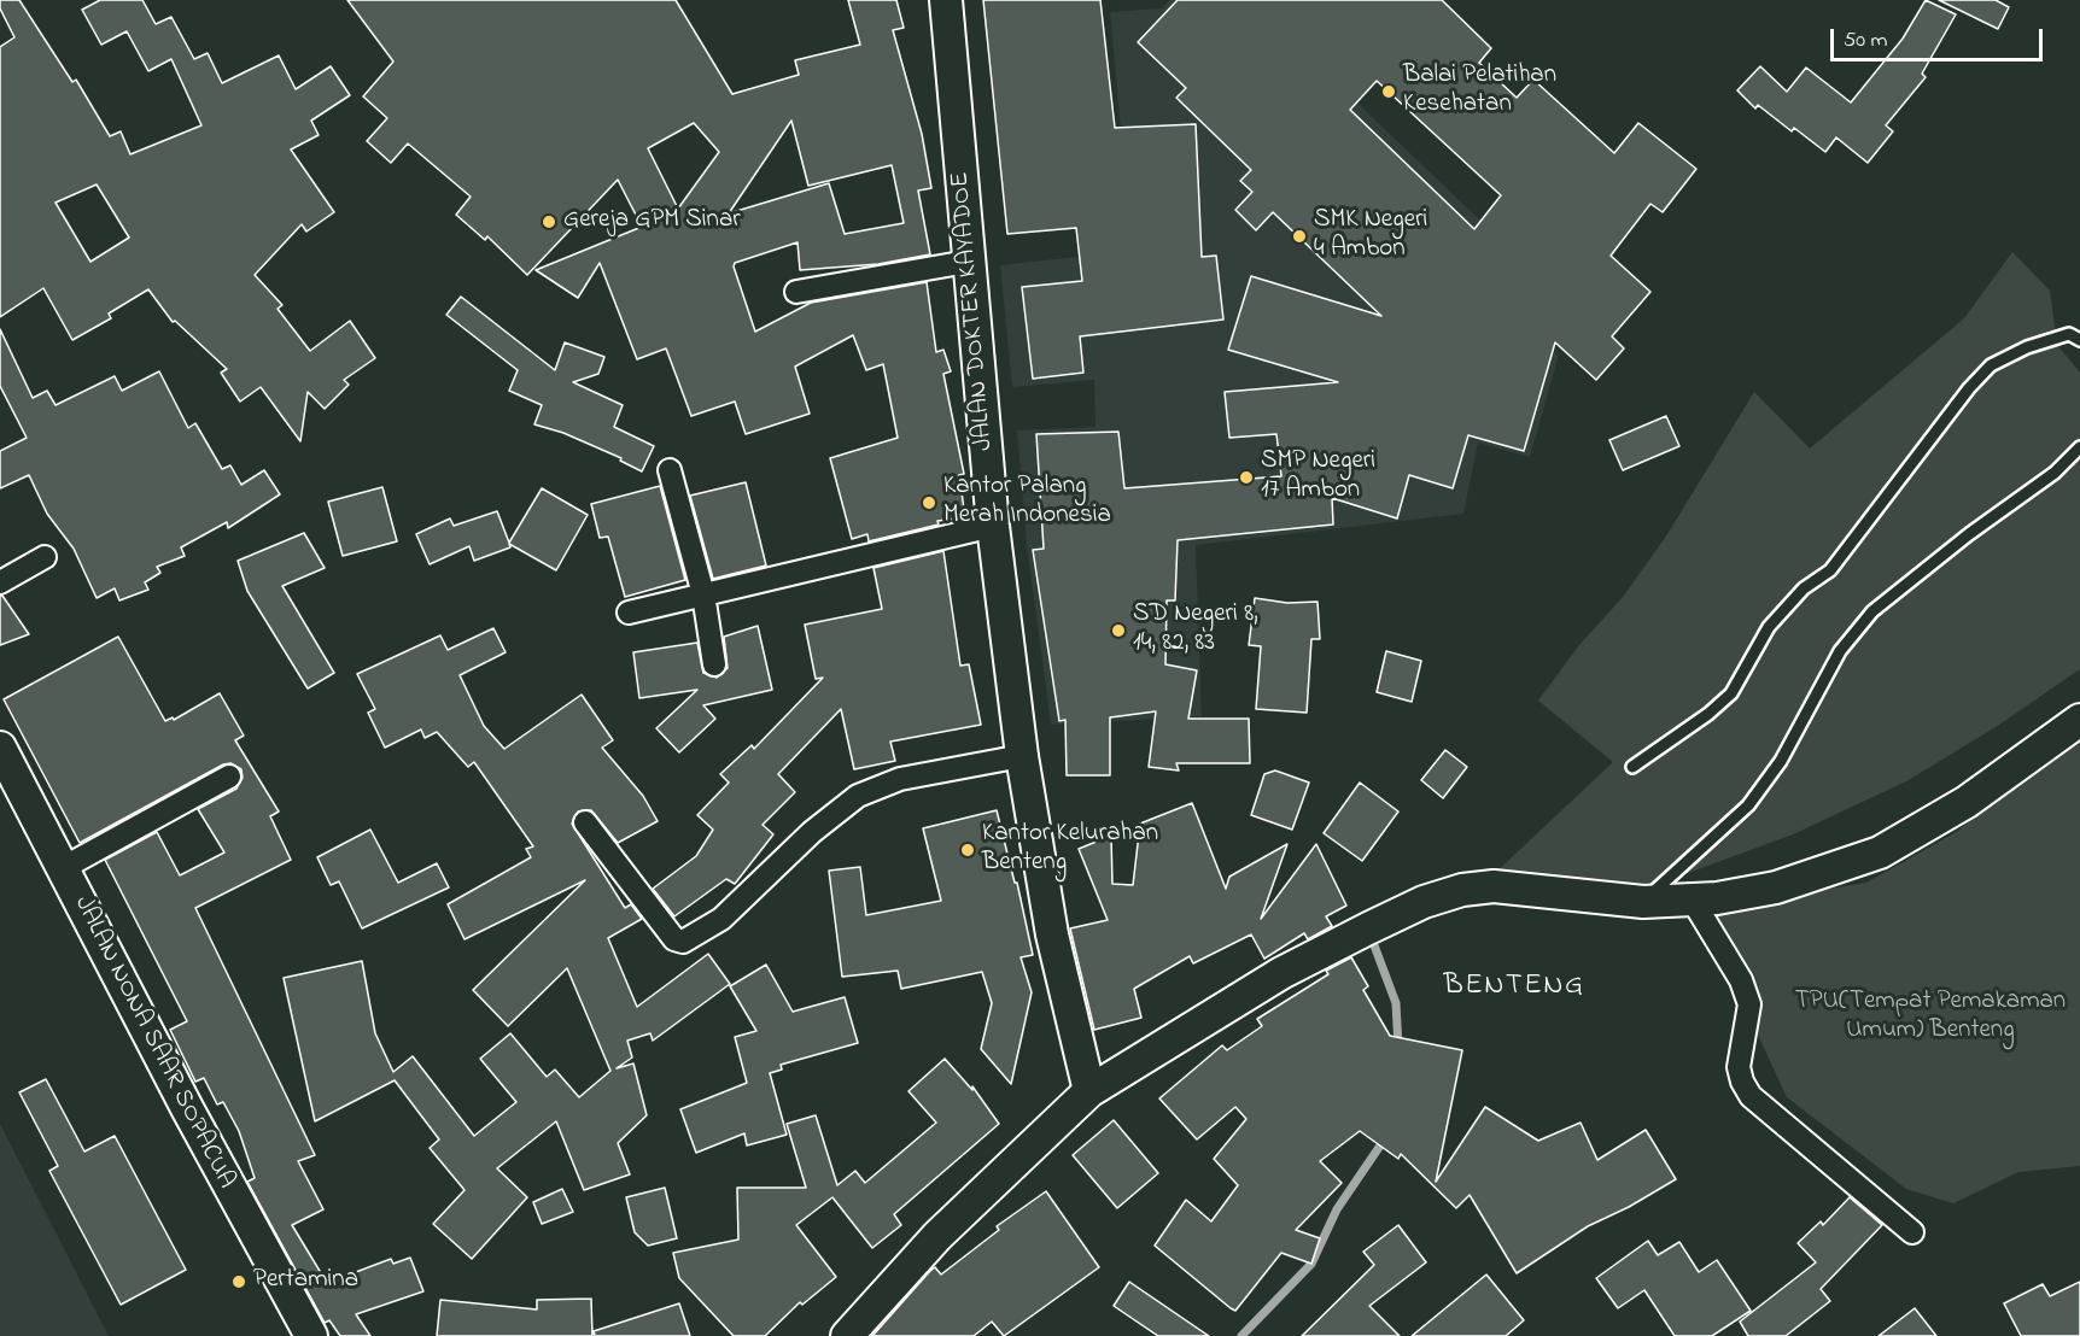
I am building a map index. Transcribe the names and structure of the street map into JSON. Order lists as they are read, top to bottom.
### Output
{
  "streets": {
    "street": ["JALAN DOKTER KAYADOE", "JALAN NONA SAAR SOPACUA"]
  },
  "districts": ["BENTENG"],
  "parks": ["TPU(Tempat Pemakaman Umum) Benteng"],
  "places": [
    "Balai Pelatihan Kesehatan",
    "Gereja GPM Sinar",
    "SMK Negeri 4 Ambon",
    "SMP Negeri 17 Ambon",
    "Kantor Palang Merah Indonesia",
    "SD Negeri 8, 14, 82, 83",
    "Kantor Kelurahan Benteng",
    "Pertamina"
  ],
  "scale_bar": "50 m"
}
